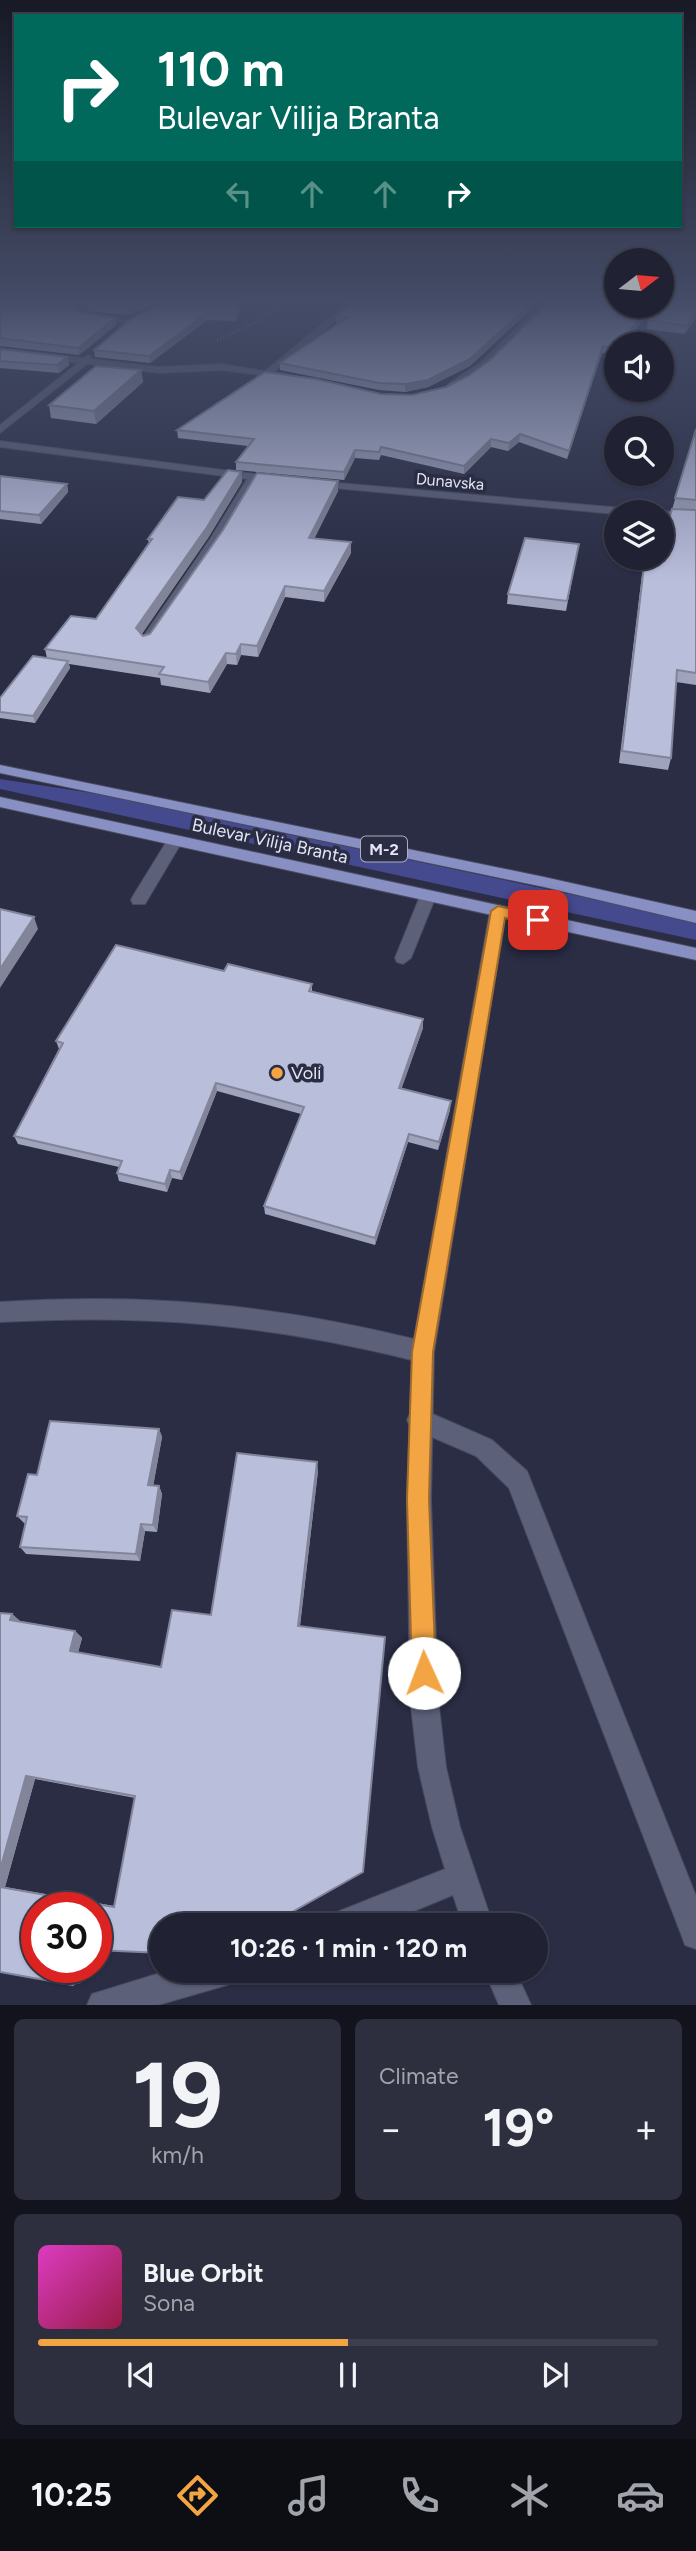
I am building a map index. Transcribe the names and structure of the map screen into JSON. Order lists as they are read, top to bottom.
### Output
{
  "streets": {
    "main road": ["Bulevar Vilija Branta", "M-2"],
    "street": ["Dunavska"]
  },
  "places": ["Voli"],
  "north": "right",
  "page": {
    "turn": ["110 m", "Bulevar Vilija Branta"],
    "limit": "30",
    "trip": "10:26 · 1 min · 120 m",
    "tile": [
      ["19", "km/h"],
      "Climate"
    ],
    "heat": ["−", "19°", "+"],
    "song": ["Blue Orbit", "Sona"],
    "tabs": "10:25"
  }
}
